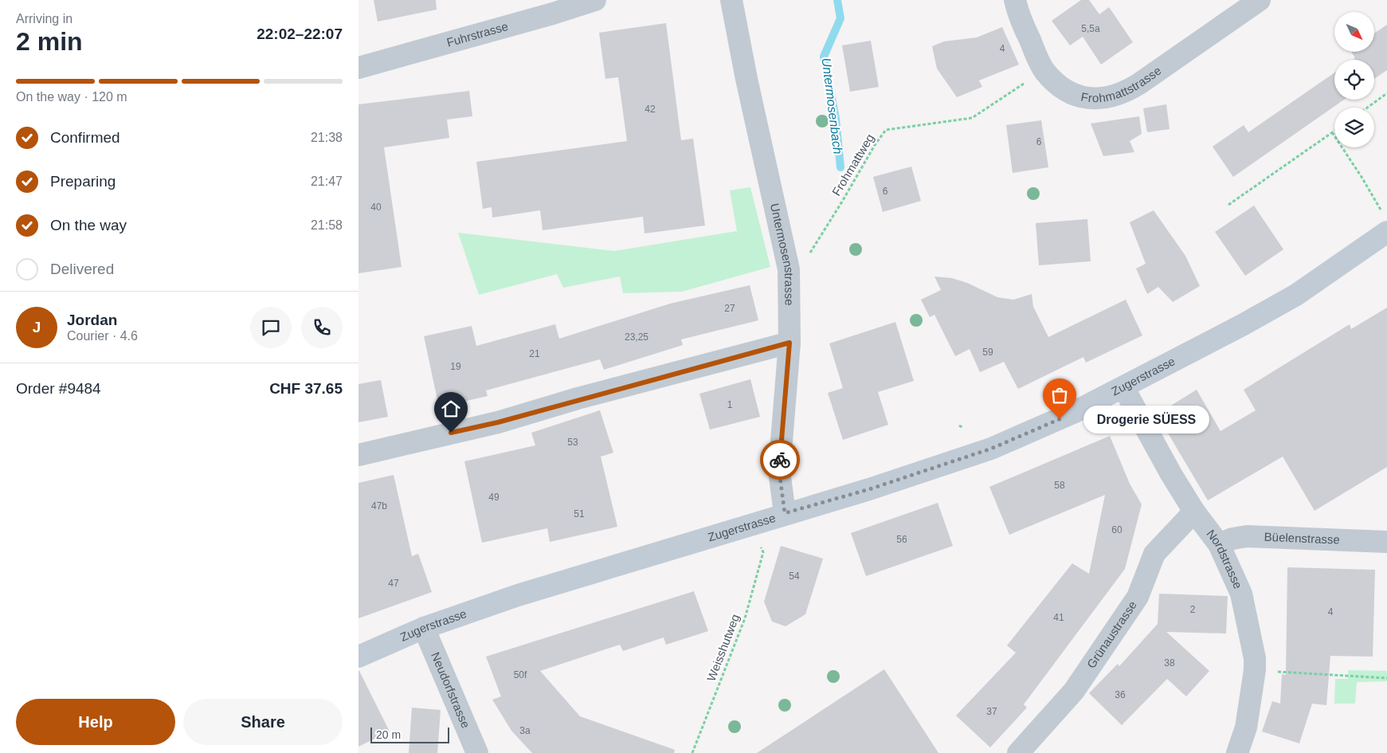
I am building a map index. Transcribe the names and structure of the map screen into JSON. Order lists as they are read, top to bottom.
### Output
{
  "streets": {
    "main road": ["Zugerstrasse"],
    "street": [
      "Fuhrstrasse",
      "Frohmattstrasse",
      "Untermosenstrasse",
      "Büelenstrasse",
      "Nordstrasse",
      "Grünaustrasse",
      "Neudorfstrasse"
    ],
    "path": ["Frohmattweg", "Weisshutweg"]
  },
  "crossings": [
    ["Frohmattstrasse", "Frohmattweg"],
    ["Frohmattweg", "Untermosenstrasse"],
    ["Untermosenstrasse", "Zugerstrasse"],
    ["Zugerstrasse", "Nordstrasse"],
    ["Zugerstrasse", "Neudorfstrasse"],
    ["Büelenstrasse", "Nordstrasse"],
    ["Nordstrasse", "Grünaustrasse"]
  ],
  "water": ["Untermosenbach"],
  "places": ["Drogerie SÜESS"],
  "house_numbers": [
    "5,5a",
    "4",
    "42",
    "6",
    "6",
    "40",
    "27",
    "23,25",
    "59",
    "21",
    "19",
    "1",
    "53",
    "58",
    "49",
    "47b",
    "51",
    "60",
    "56",
    "54",
    "47",
    "2",
    "4",
    "41",
    "38",
    "50f",
    "36",
    "37",
    "3a"
  ],
  "scale_bar": "20 m",
  "north": "bottom right",
  "page": {
    "heading": ["2 min", "Arriving in", "22:02–22:07"],
    "panel": [
      "Jordan",
      "Courier · 4.6",
      "Order #9484",
      "CHF 37.65"
    ],
    "bar": "On the way · 120 m",
    "list": [
      ["Confirmed", "21:38"],
      ["Preparing", "21:47"],
      ["On the way", "21:58"],
      "Delivered"
    ],
    "round": "J",
    "bubble": "Drogerie SÜESS",
    "buttons": ["Help", "Share"],
    "scale": "20 m"
  }
}
